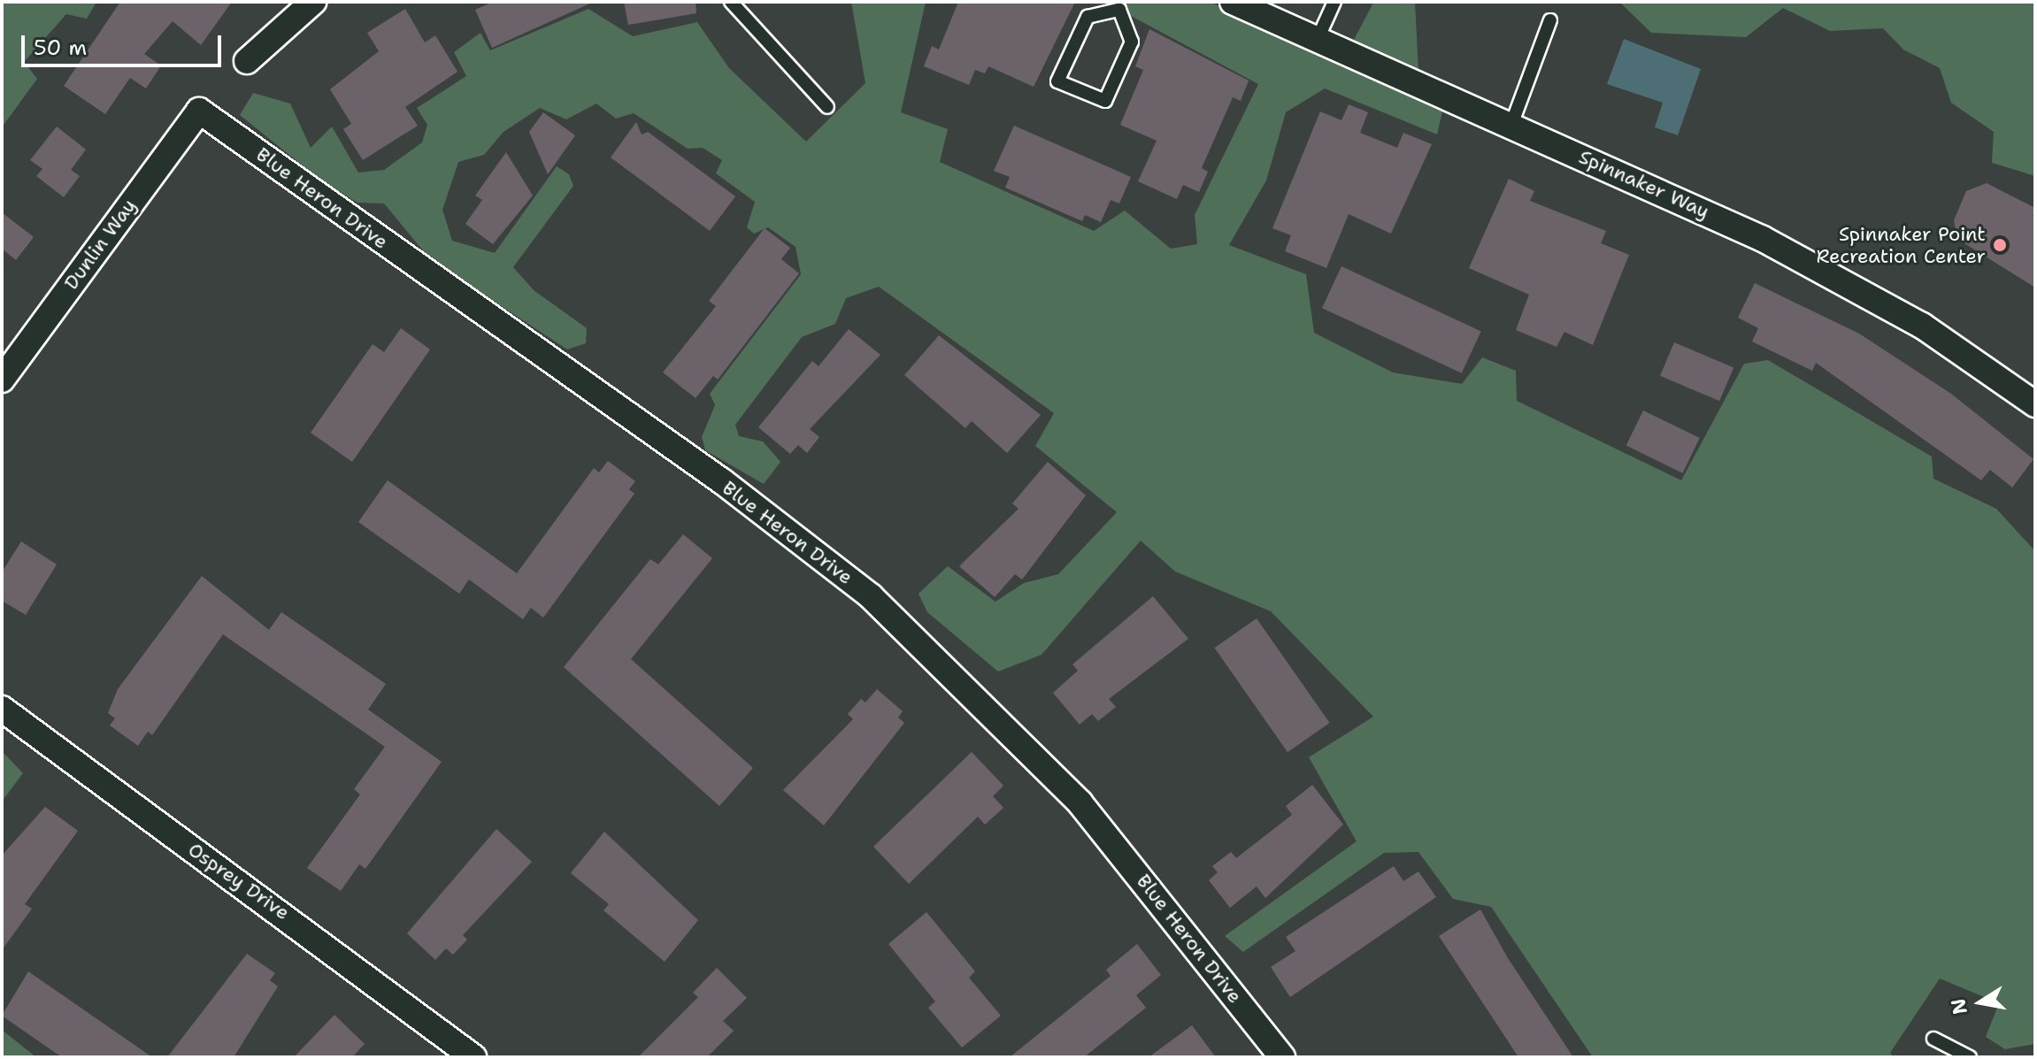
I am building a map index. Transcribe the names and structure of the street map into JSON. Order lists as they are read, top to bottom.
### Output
{
  "streets": {
    "street": [
      "Spinnaker Way",
      "Blue Heron Drive",
      "Dunlin Way",
      "Osprey Drive"
    ]
  },
  "crossings": [
    ["Blue Heron Drive", "Dunlin Way"]
  ],
  "places": ["Spinnaker Point Recreation Center"],
  "scale_bar": "50 m",
  "north": "left"
}
